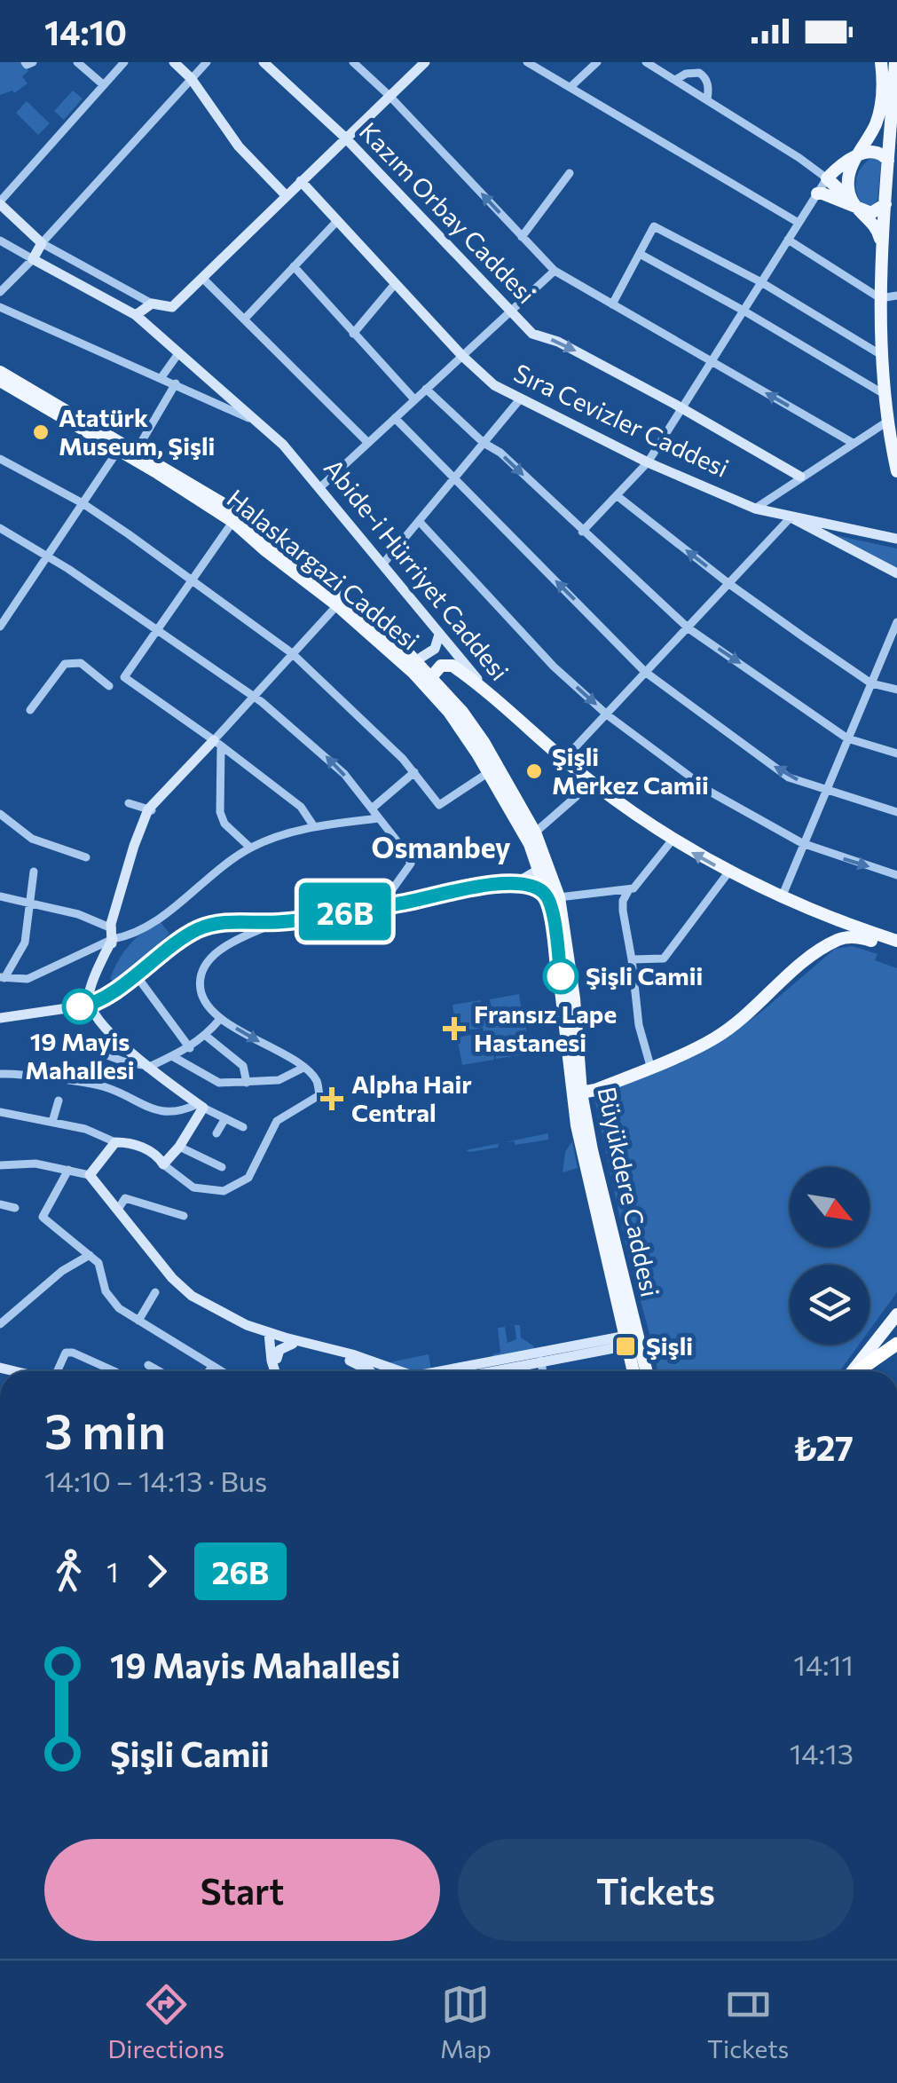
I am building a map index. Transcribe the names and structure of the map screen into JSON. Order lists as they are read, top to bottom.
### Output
{
  "streets": {
    "main road": ["Halaskargazi Caddesi", "Abide-i Hürriyet Caddesi", "Büyükdere Caddesi"],
    "street": ["Kazım Orbay Caddesi", "Sıra Cevizler Caddesi"]
  },
  "crossings": [
    ["Halaskargazi Caddesi", "Büyükdere Caddesi"]
  ],
  "districts": ["Osmanbey"],
  "places": {
    "other": [
      "Atatürk Museum, Şişli",
      "Şişli Merkez Camii",
      "Şişli Camii",
      "19 Mayis Mahallesi"
    ],
    "health": ["Fransız Lape Hastanesi", "Alpha Hair Central"],
    "transit": ["Şişli"]
  },
  "lines": ["bus line 26B"],
  "north": "bottom right",
  "page": {
    "status": "14:10",
    "on_map": "26B",
    "heading": ["3 min", "14:10 – 14:13 · Bus", "₺27"],
    "legs": ["1", "26B"],
    "list": [
      {
        "name": "19 Mayis Mahallesi",
        "value": "14:11"
      },
      {
        "name": "Şişli Camii",
        "value": "14:13"
      }
    ],
    "buttons": ["Start", "Tickets"],
    "tabs": ["Directions", "Map", "Tickets"]
  }
}
